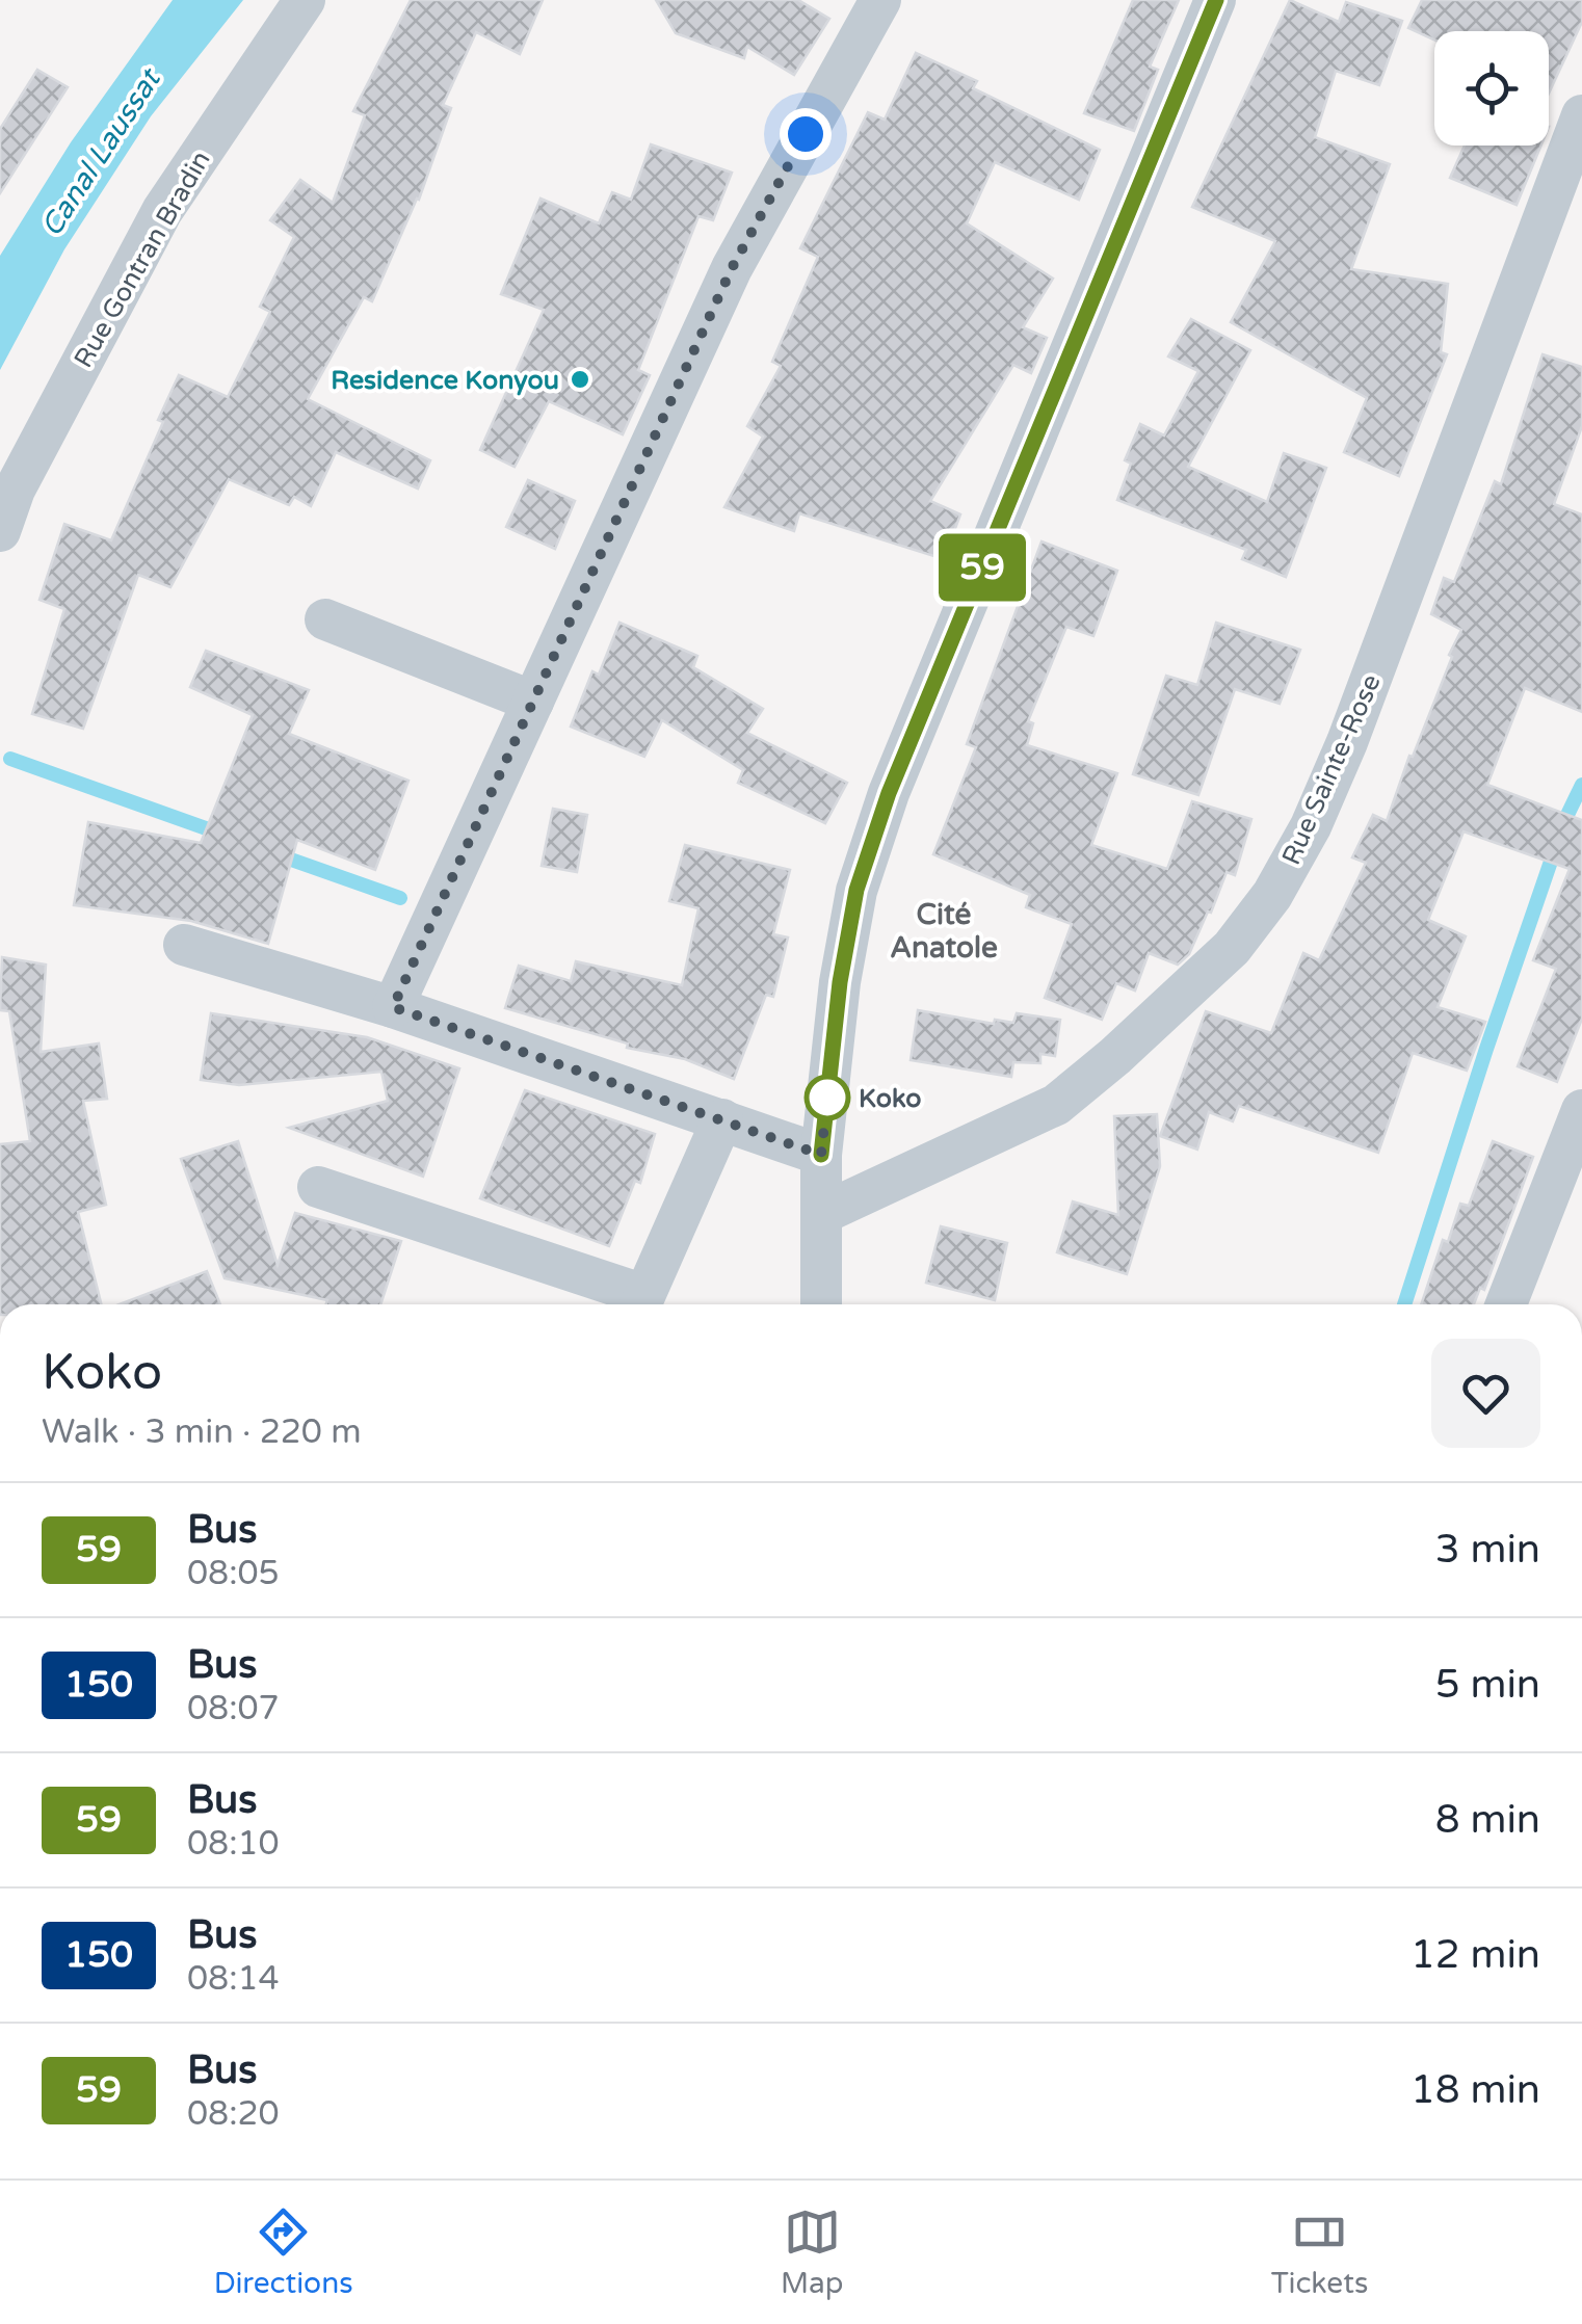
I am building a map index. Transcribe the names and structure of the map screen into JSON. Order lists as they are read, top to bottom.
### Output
{
  "streets": {
    "street": ["Rue Gontran Bradin", "Rue Sainte-Rose"]
  },
  "districts": ["Cité Anatole"],
  "water": ["Canal Laussat"],
  "places": ["Residence Konyou", "Koko"],
  "lines": ["bus line 59"],
  "page": {
    "on_map": "59",
    "heading": ["Koko", "Walk · 3 min · 220 m"],
    "list": [
      {
        "mark": "59",
        "name": "Bus",
        "note": "08:05",
        "value": "3 min"
      },
      {
        "mark": "150",
        "name": "Bus",
        "note": "08:07",
        "value": "5 min"
      },
      {
        "mark": "59",
        "name": "Bus",
        "note": "08:10",
        "value": "8 min"
      },
      {
        "mark": "150",
        "name": "Bus",
        "note": "08:14",
        "value": "12 min"
      },
      {
        "mark": "59",
        "name": "Bus",
        "note": "08:20",
        "value": "18 min"
      }
    ],
    "tabs": ["Directions", "Map", "Tickets"]
  }
}
